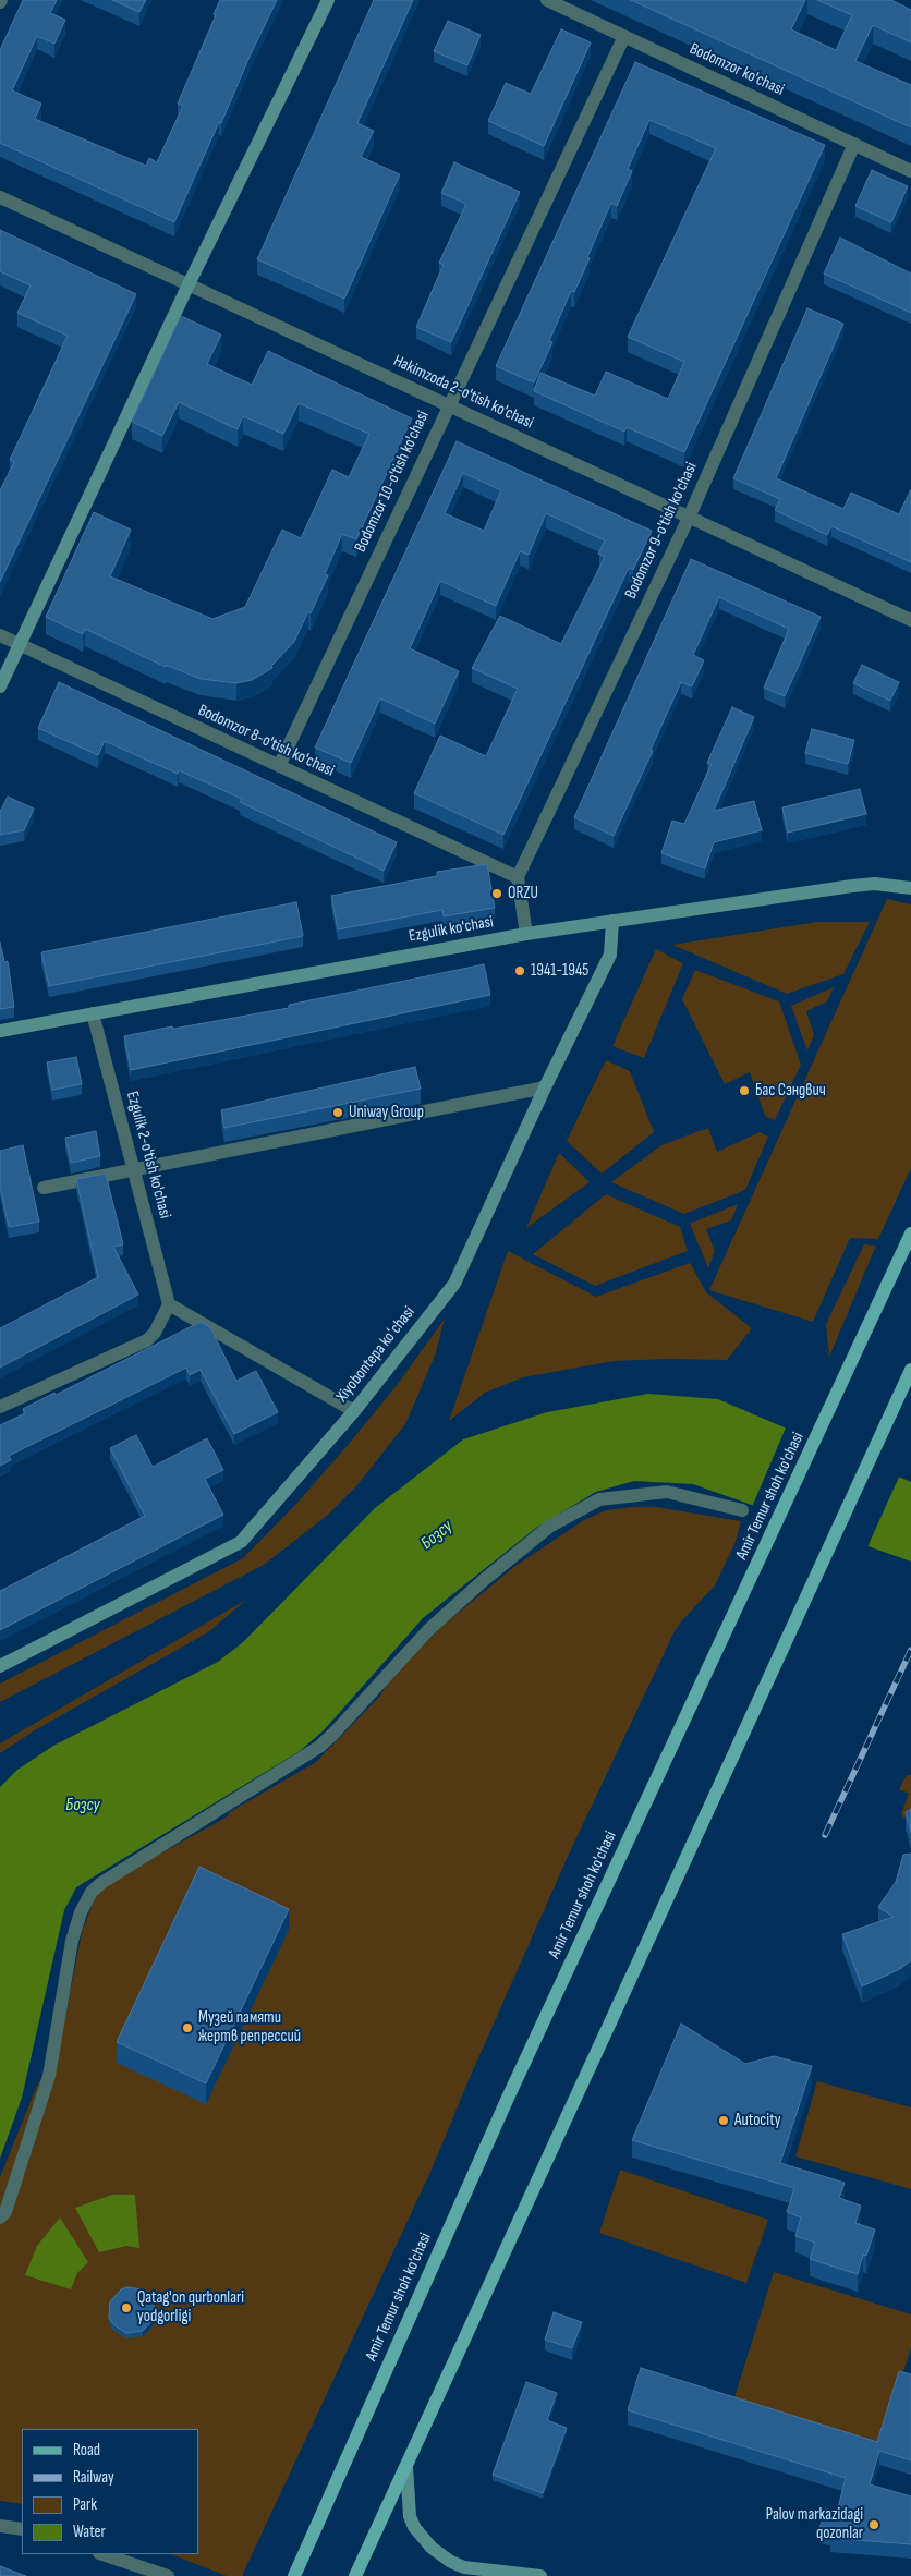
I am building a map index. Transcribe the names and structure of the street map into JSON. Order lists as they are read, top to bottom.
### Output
{
  "streets": {
    "main road": ["Amir Temur shoh ko'chasi"],
    "street": [
      "Bodomzor ko'chasi",
      "Hakimzoda 2-o'tish ko'chasi",
      "Bodomzor 10-o'tish ko'chasi",
      "Bodomzor 9-o'tish ko'chasi",
      "Bodomzor 8-o'tish ko'chasi",
      "Ezgulik ko'chasi",
      "Ezgulik 2-o'tish ko'chasi",
      "Xiyobontepa koʻchasi"
    ]
  },
  "crossings": [
    ["Bodomzor ko'chasi", "Bodomzor 10-o'tish ko'chasi"],
    ["Bodomzor ko'chasi", "Bodomzor 9-o'tish ko'chasi"],
    ["Hakimzoda 2-o'tish ko'chasi", "Bodomzor 10-o'tish ko'chasi"],
    ["Hakimzoda 2-o'tish ko'chasi", "Bodomzor 9-o'tish ko'chasi"],
    ["Bodomzor 10-o'tish ko'chasi", "Bodomzor 8-o'tish ko'chasi"],
    ["Bodomzor 9-o'tish ko'chasi", "Bodomzor 8-o'tish ko'chasi"],
    ["Ezgulik ko'chasi", "Ezgulik 2-o'tish ko'chasi"],
    ["Ezgulik ko'chasi", "Xiyobontepa koʻchasi"]
  ],
  "water": ["Бозсу"],
  "places": [
    "ORZU",
    "1941-1945",
    "Бас Сэндвич",
    "Uniway Group",
    "Музей памяти жертв репрессий",
    "Autocity",
    "Qatag'on qurbonlari yodgorligi",
    "Palov markazidagi qozonlar"
  ],
  "legend": [
    "Road",
    "Railway",
    "Park",
    "Water"
  ]
}
